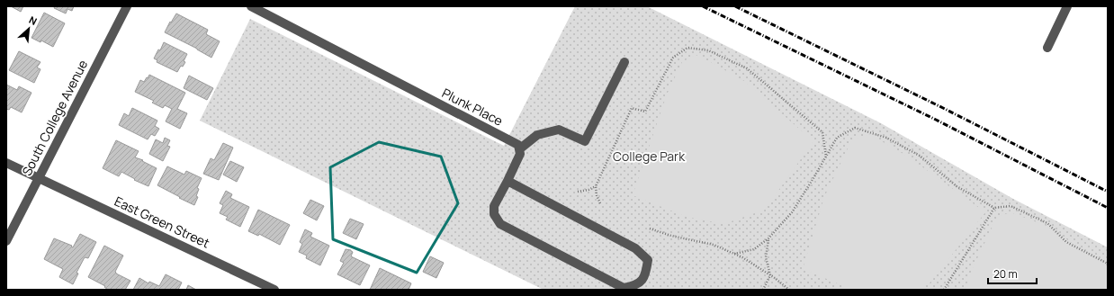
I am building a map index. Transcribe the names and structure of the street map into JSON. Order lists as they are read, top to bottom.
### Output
{
  "streets": {
    "street": ["Plunk Place", "South College Avenue", "East Green Street"]
  },
  "crossings": [
    ["South College Avenue", "East Green Street"]
  ],
  "parks": ["College Park"],
  "scale_bar": "20 m",
  "north": "top right"
}
